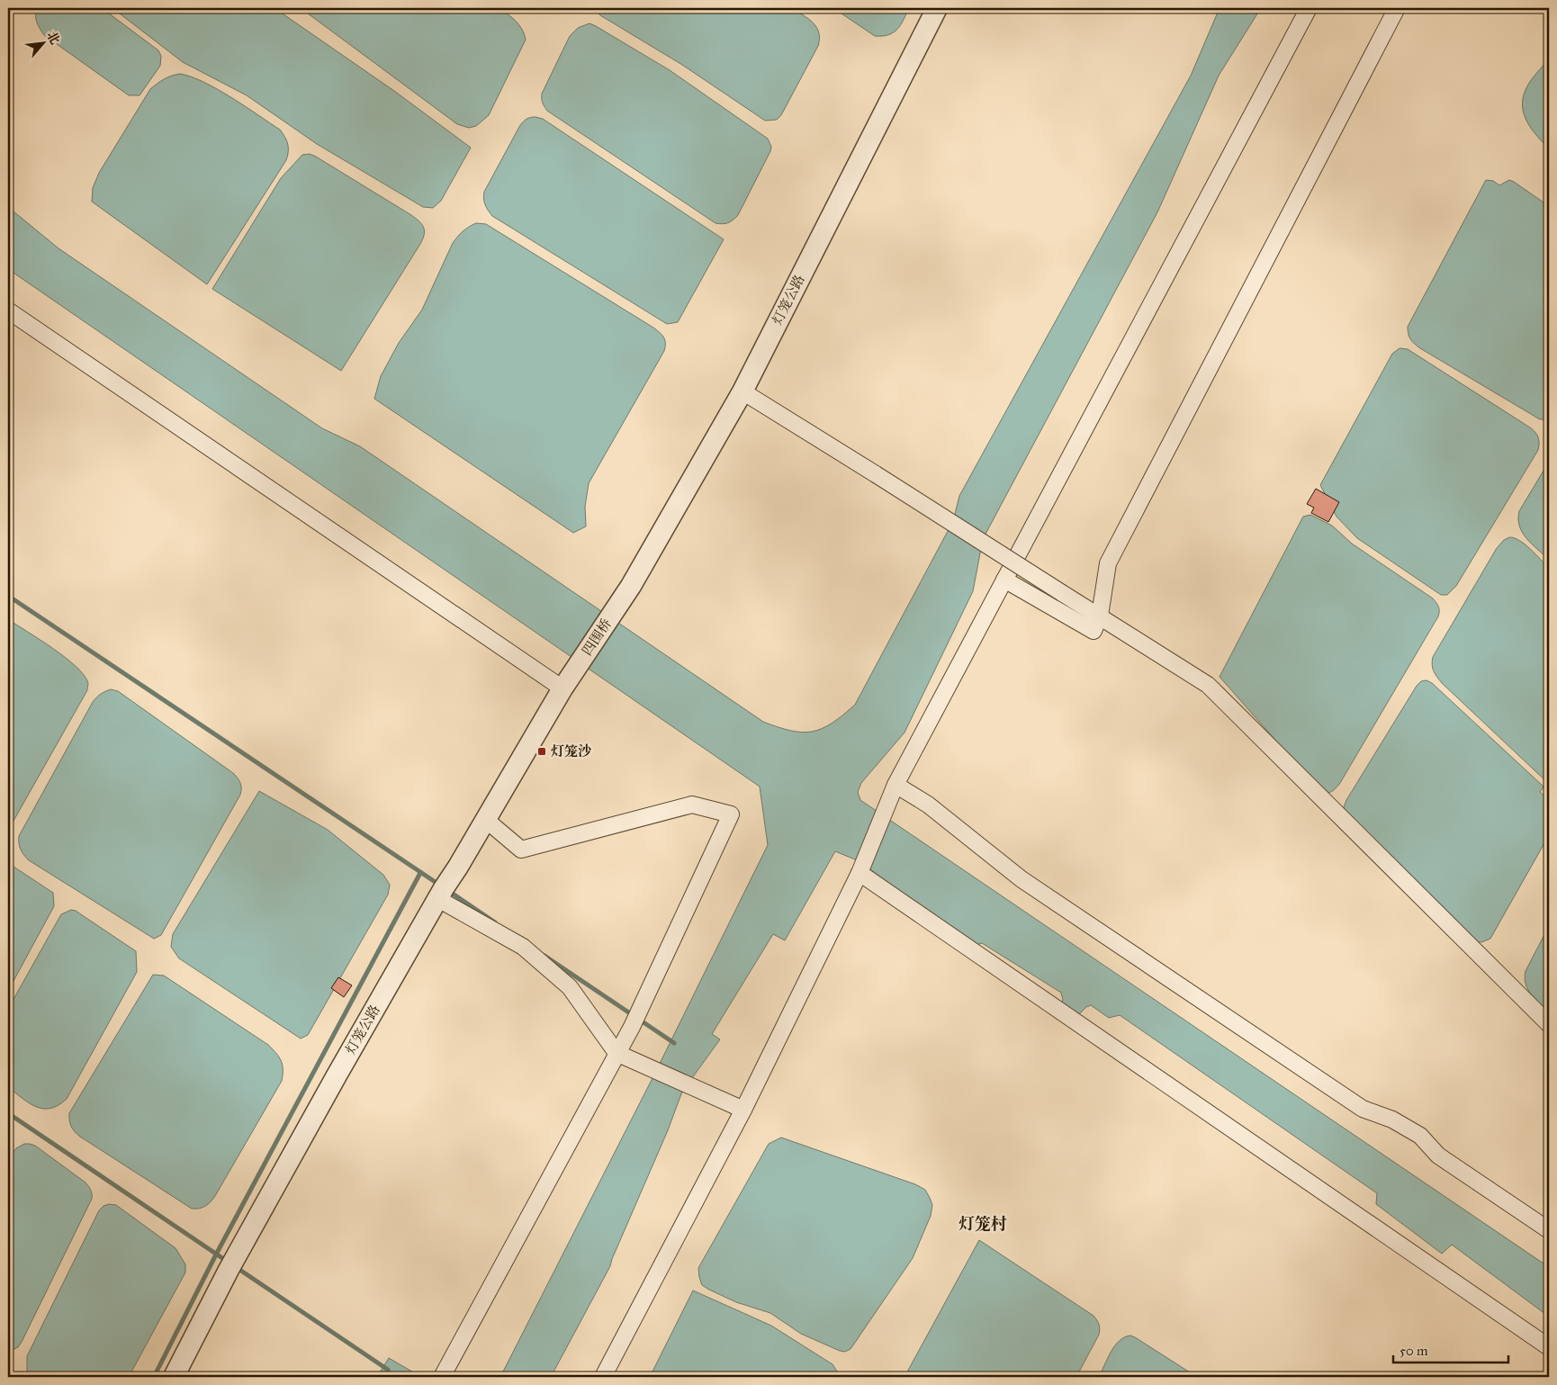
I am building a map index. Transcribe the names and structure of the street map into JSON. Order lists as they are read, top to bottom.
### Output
{
  "streets": {
    "street": ["灯笼公路", "四围桥"]
  },
  "crossings": [
    ["灯笼公路", "四围桥"]
  ],
  "districts": ["灯笼村"],
  "places": {
    "transit": ["灯笼沙"]
  },
  "scale_bar": "50 m",
  "north": "top right"
}
